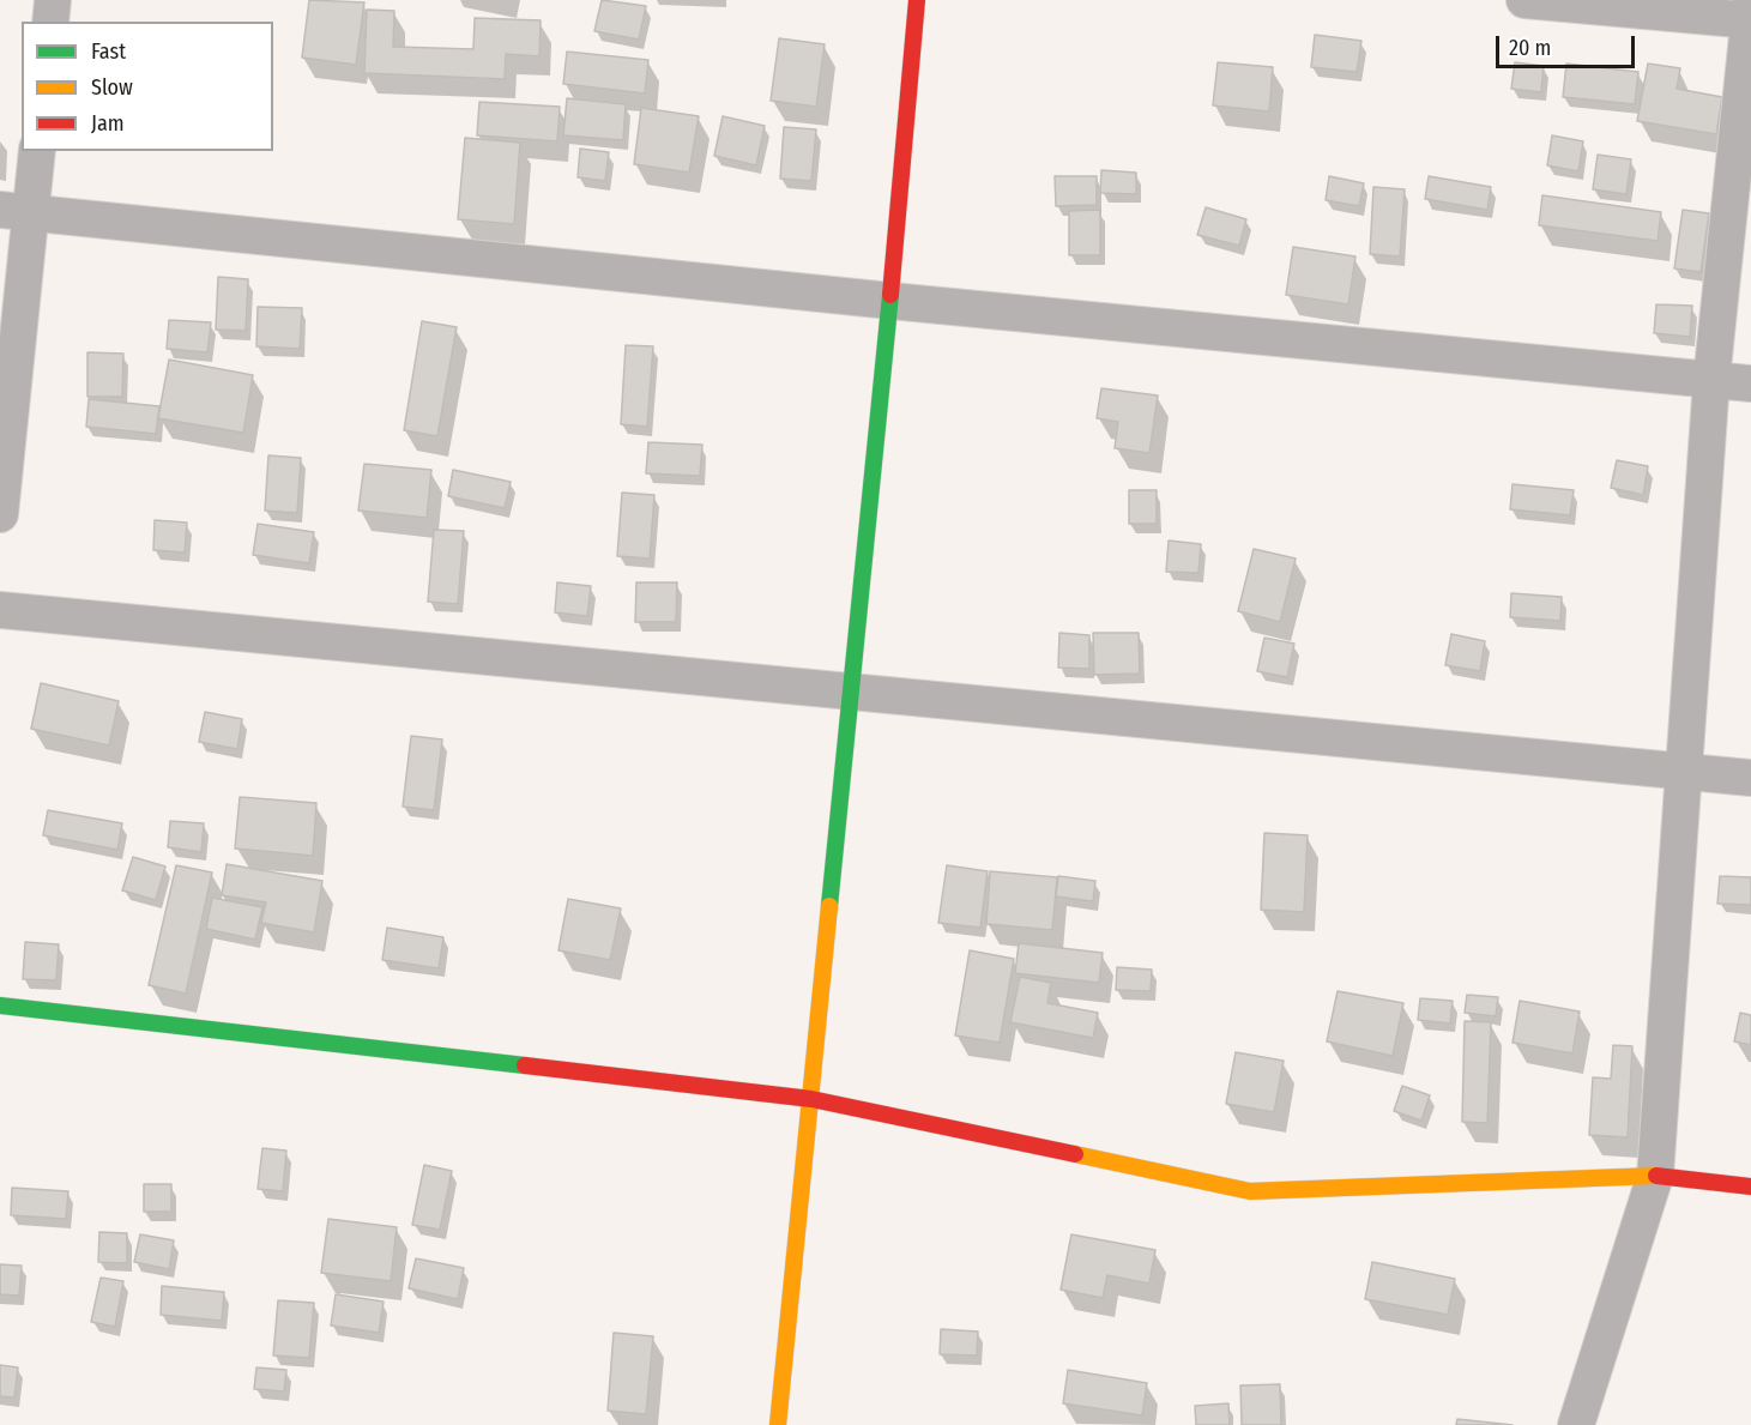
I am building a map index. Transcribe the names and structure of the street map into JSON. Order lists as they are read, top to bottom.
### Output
{
  "legend": ["Fast", "Slow", "Jam"],
  "scale_bar": "20 m"
}
